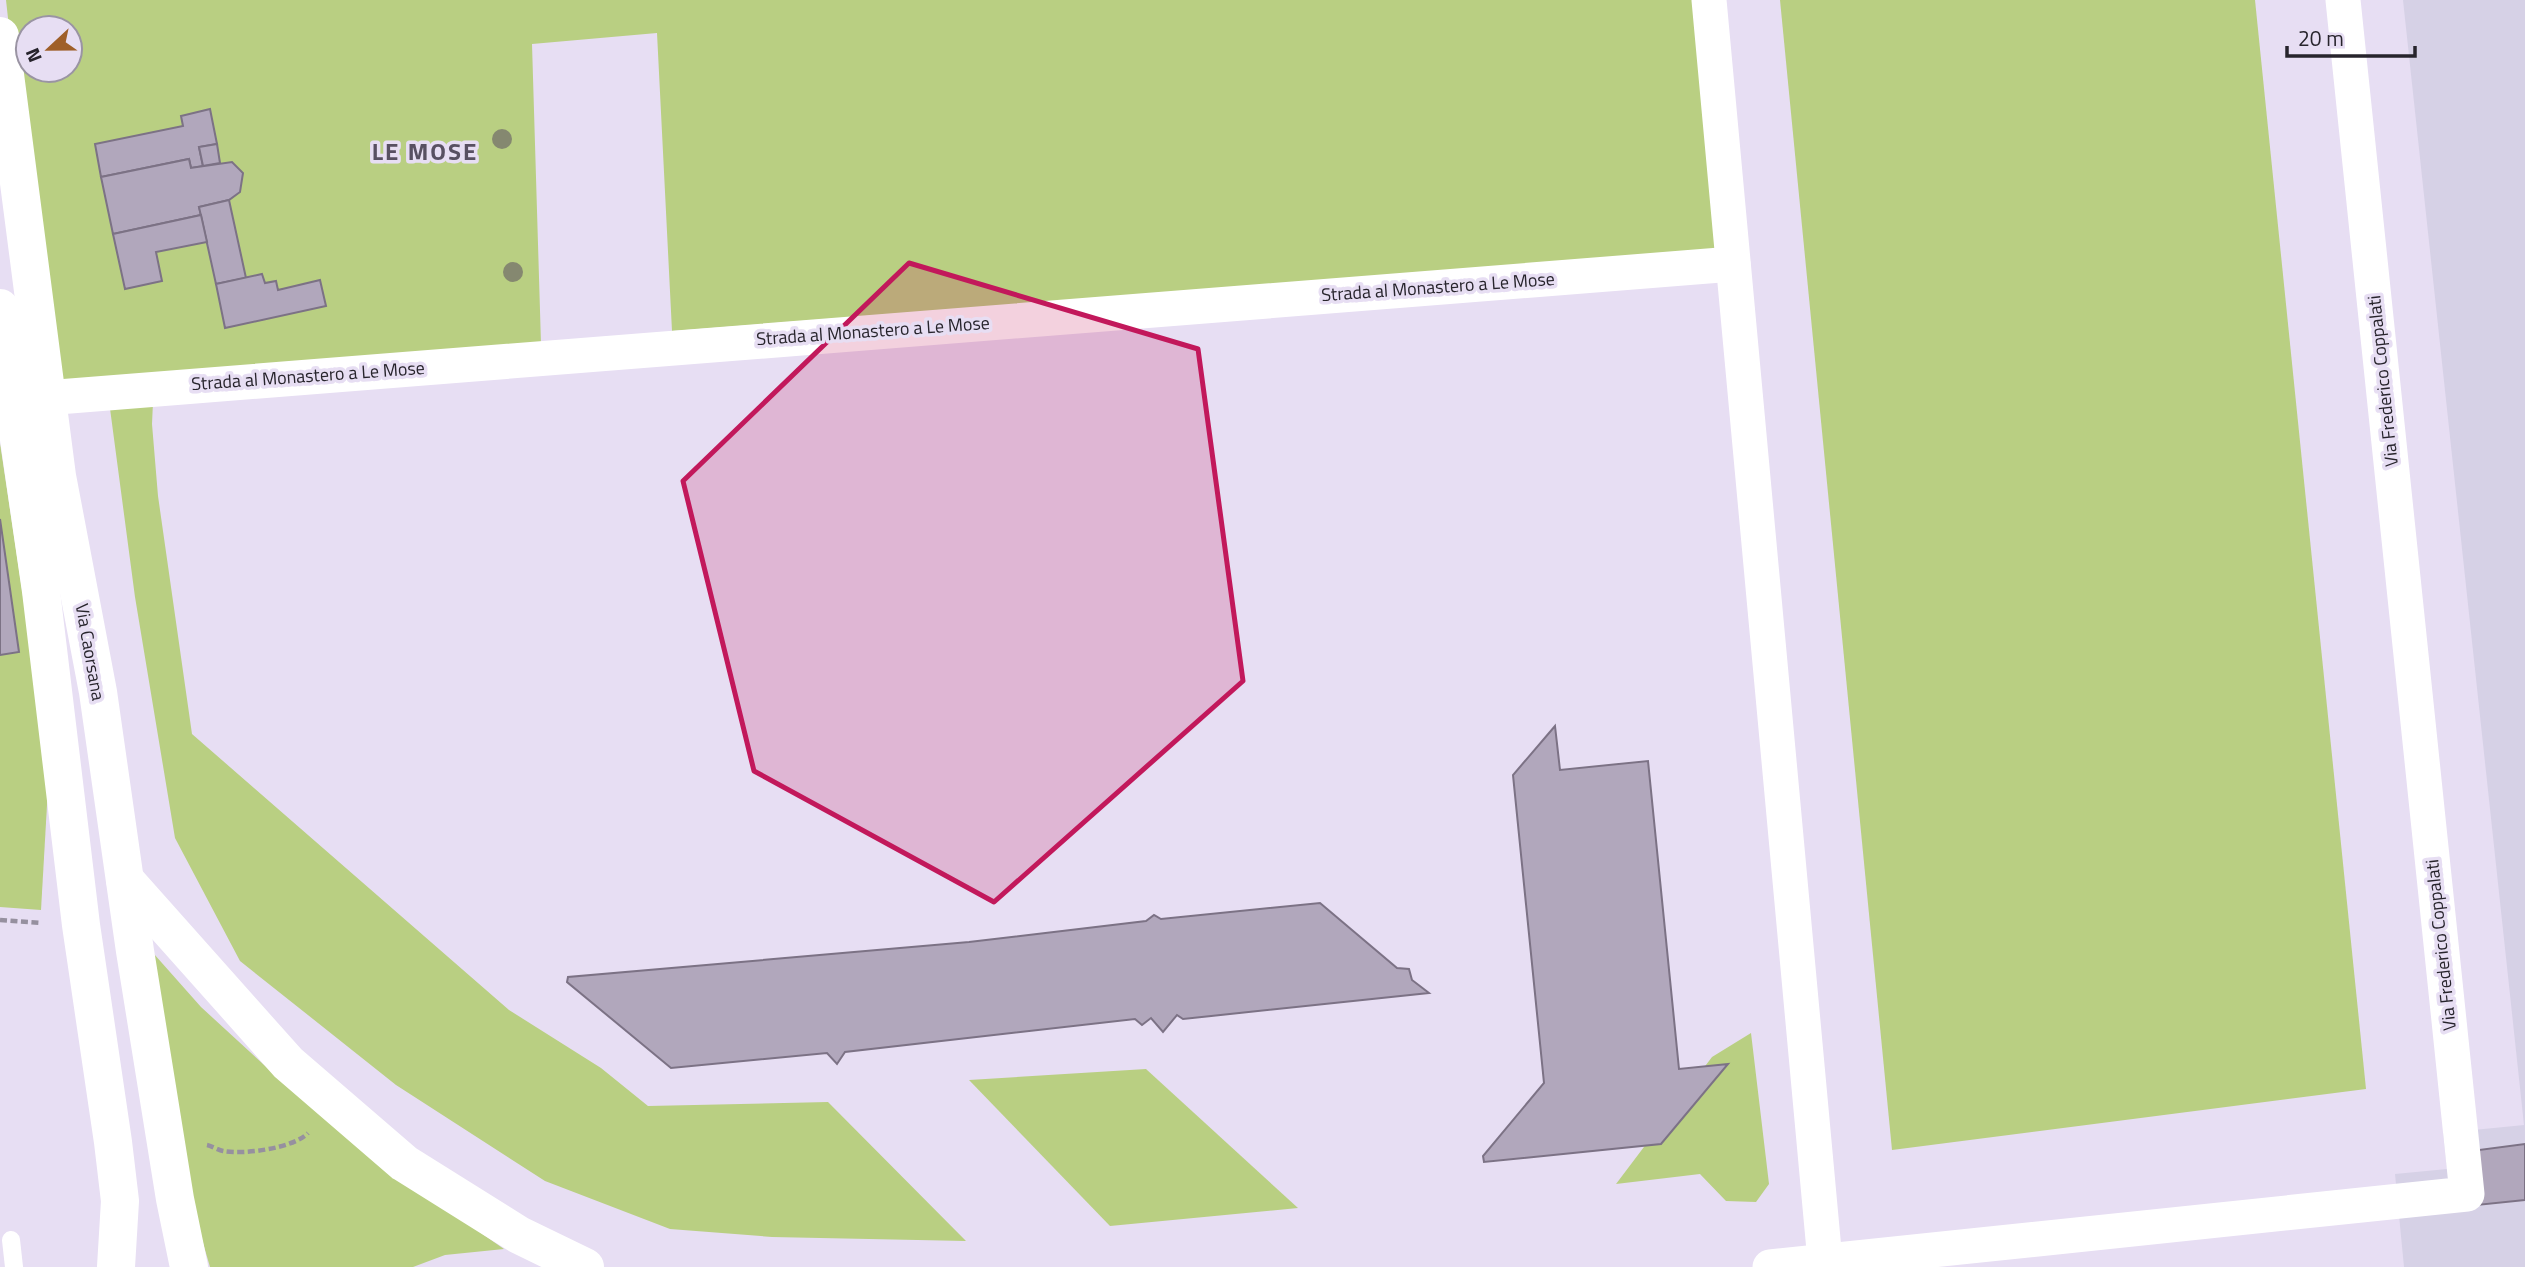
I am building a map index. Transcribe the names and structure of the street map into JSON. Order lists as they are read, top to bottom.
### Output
{
  "streets": {
    "main road": ["Via Caorsana"],
    "street": ["Strada al Monastero a Le Mose", "Via Frederico Coppalati"]
  },
  "crossings": [
    ["Strada al Monastero a Le Mose", "Via Caorsana"]
  ],
  "districts": ["LE MOSE"],
  "scale_bar": "20 m",
  "north": "left"
}
